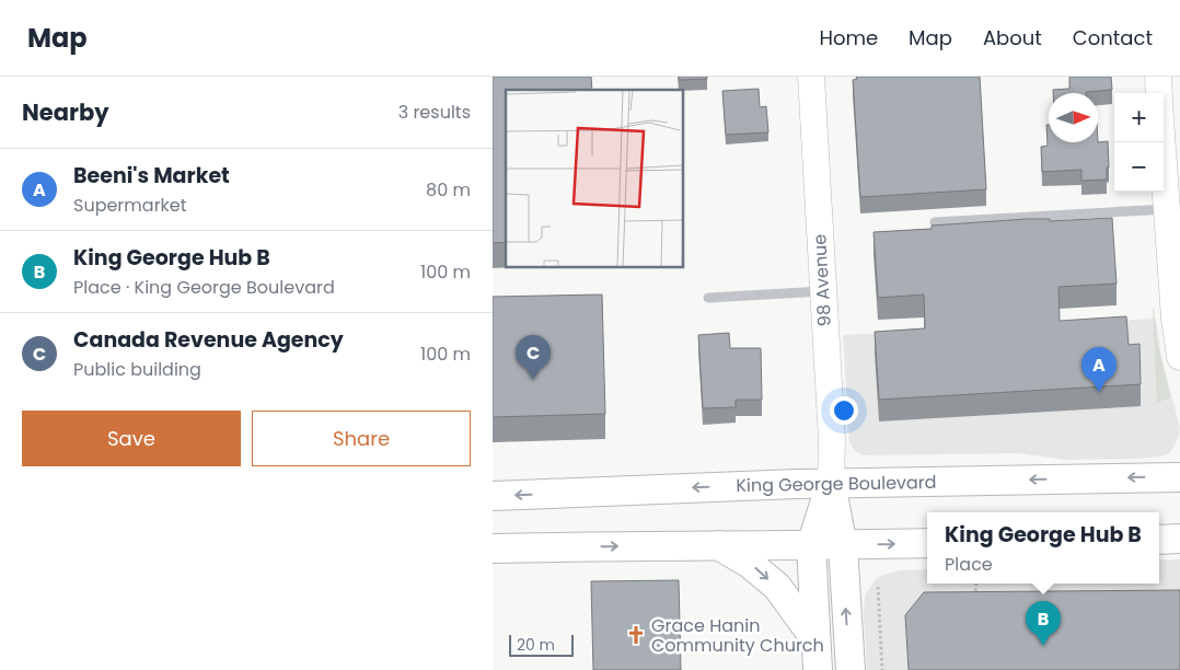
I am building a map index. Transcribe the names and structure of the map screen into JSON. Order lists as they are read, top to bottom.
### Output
{
  "streets": {
    "main road": ["King George Boulevard"],
    "street": ["98 Avenue"]
  },
  "crossings": [
    ["98 Avenue", "King George Boulevard"]
  ],
  "places": {
    "church": ["Grace Hanin Community Church"]
  },
  "scale_bar": "20 m",
  "north": "right",
  "page": {
    "header": "Map",
    "nav": [
      "Home",
      "Map",
      "About",
      "Contact"
    ],
    "heading": ["Nearby", "3 results"],
    "map_buttons": ["+", "−"],
    "list": [
      {
        "mark": "A",
        "name": "Beeni's Market",
        "note": "Supermarket",
        "value": "80 m"
      },
      {
        "mark": "B",
        "name": "King George Hub B",
        "note": "Place · King George Boulevard",
        "value": "100 m"
      },
      {
        "mark": "C",
        "name": "Canada Revenue Agency",
        "note": "Public building",
        "value": "100 m"
      }
    ],
    "pins": ["C", "A", "B"],
    "buttons": ["Save", "Share"],
    "popup": ["King George Hub B", "Place"],
    "scale": "20 m"
  }
}
